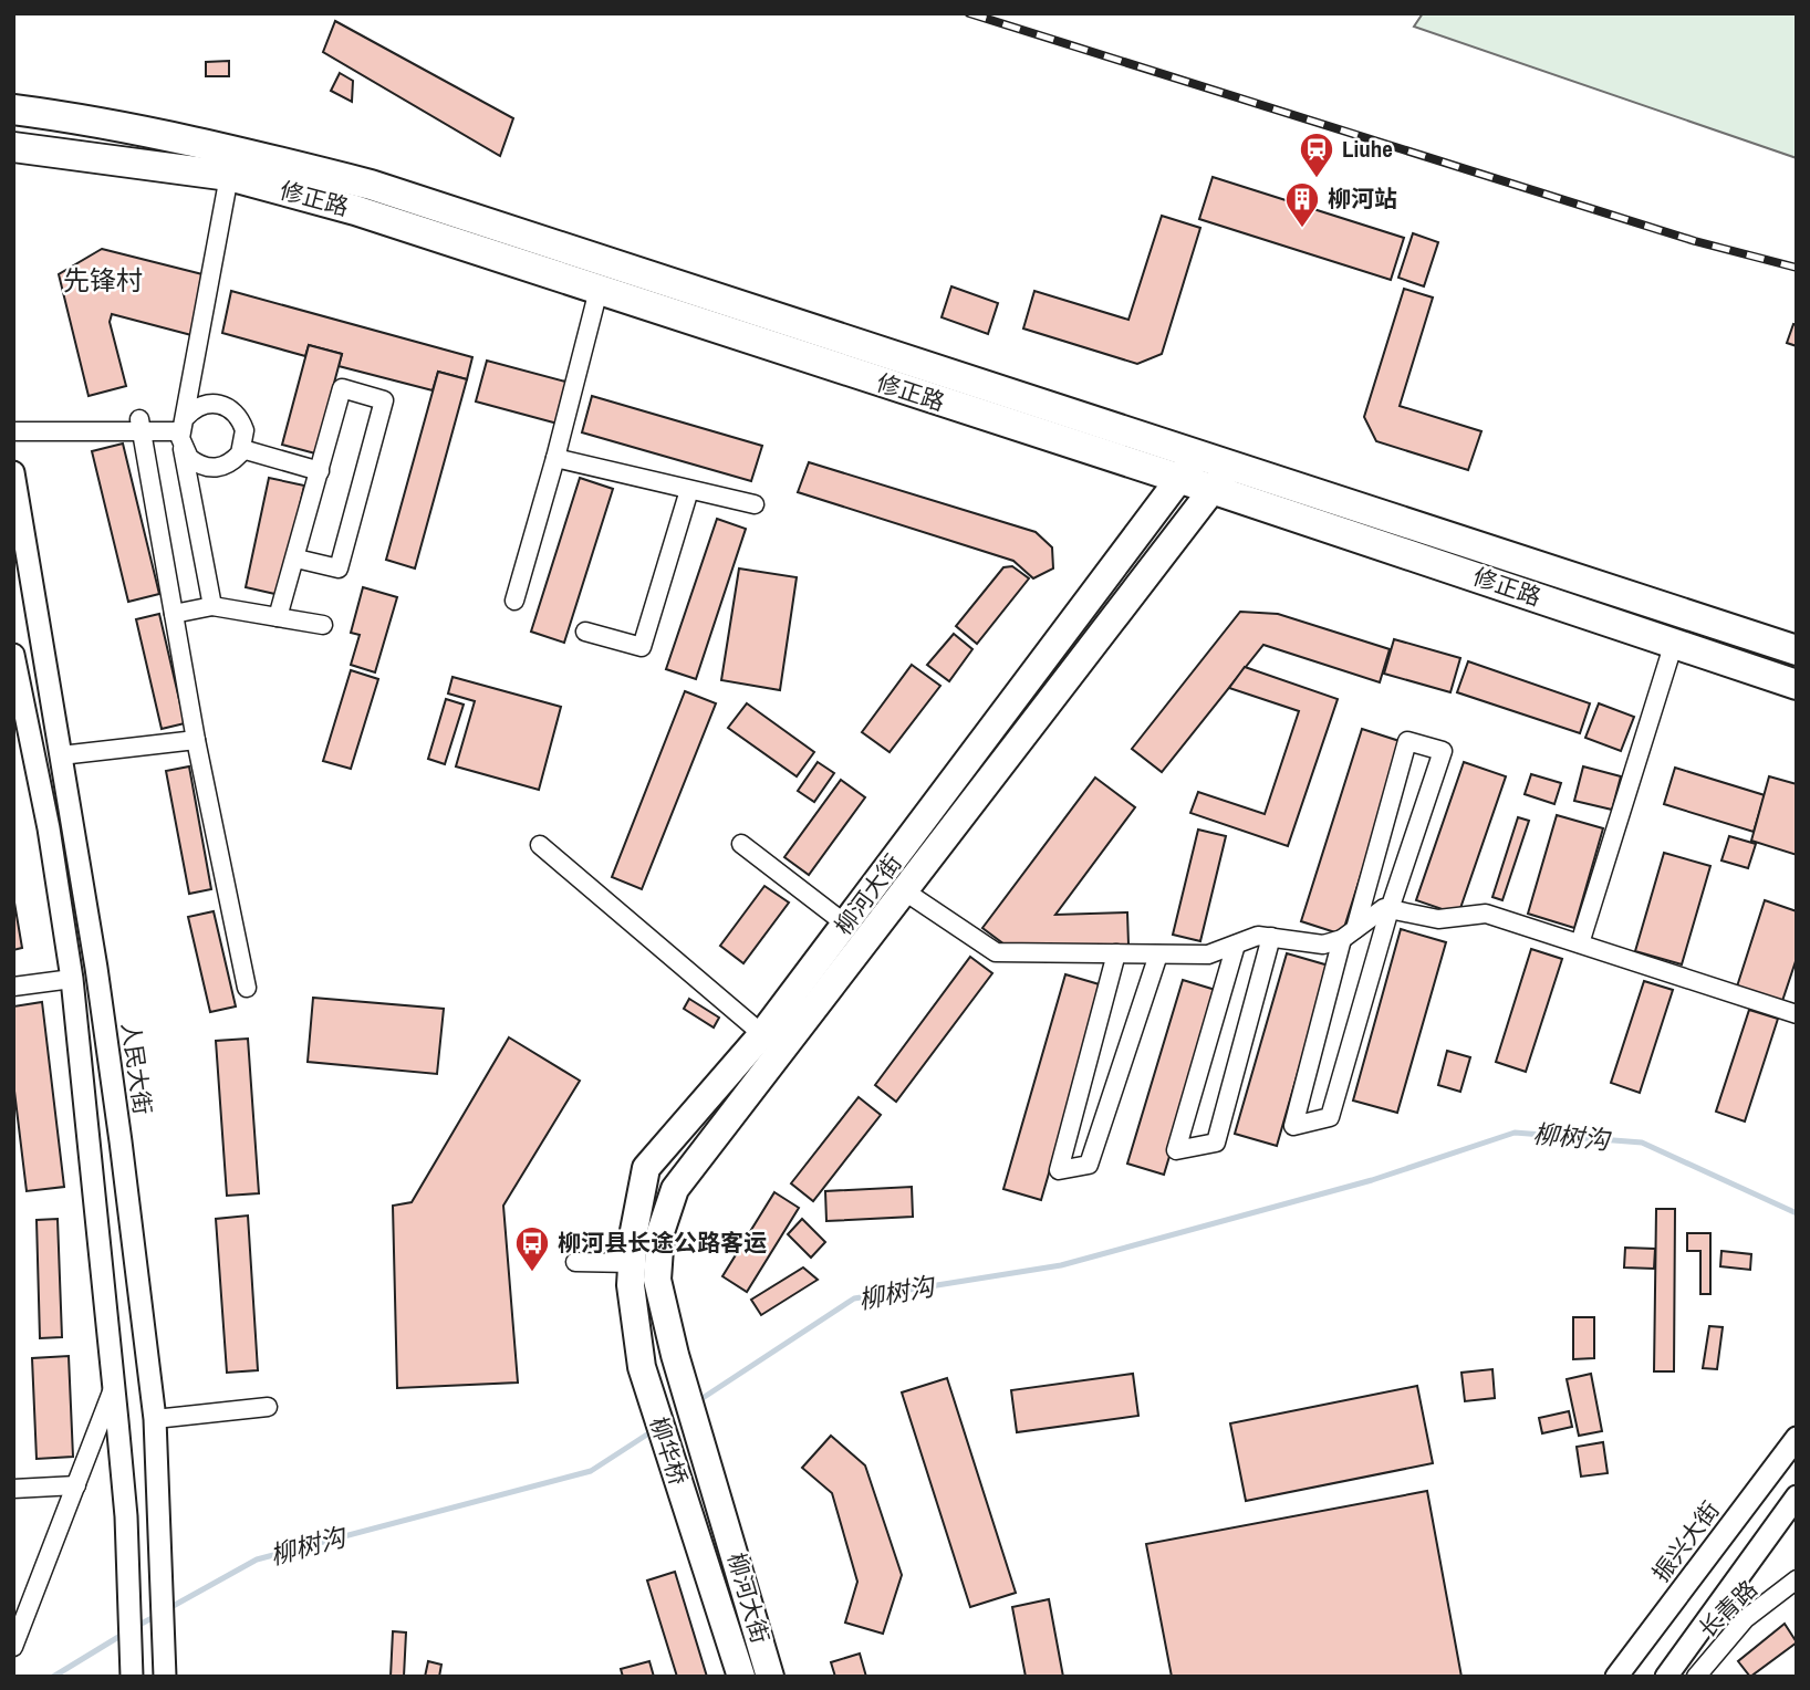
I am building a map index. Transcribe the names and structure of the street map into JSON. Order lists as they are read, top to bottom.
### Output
{
  "streets": {
    "highway": ["修正路"],
    "main road": ["柳河大街", "柳华桥"],
    "street": ["人民大街", "振兴大街", "长青路"]
  },
  "crossings": [
    ["修正路", "柳河大街"],
    ["柳河大街", "柳华桥"]
  ],
  "districts": ["先锋村"],
  "water": ["柳树沟"],
  "places": {
    "station": ["Liuhe"],
    "building": ["柳河站"],
    "bus stop": ["柳河县长途公路客运"]
  }
}
